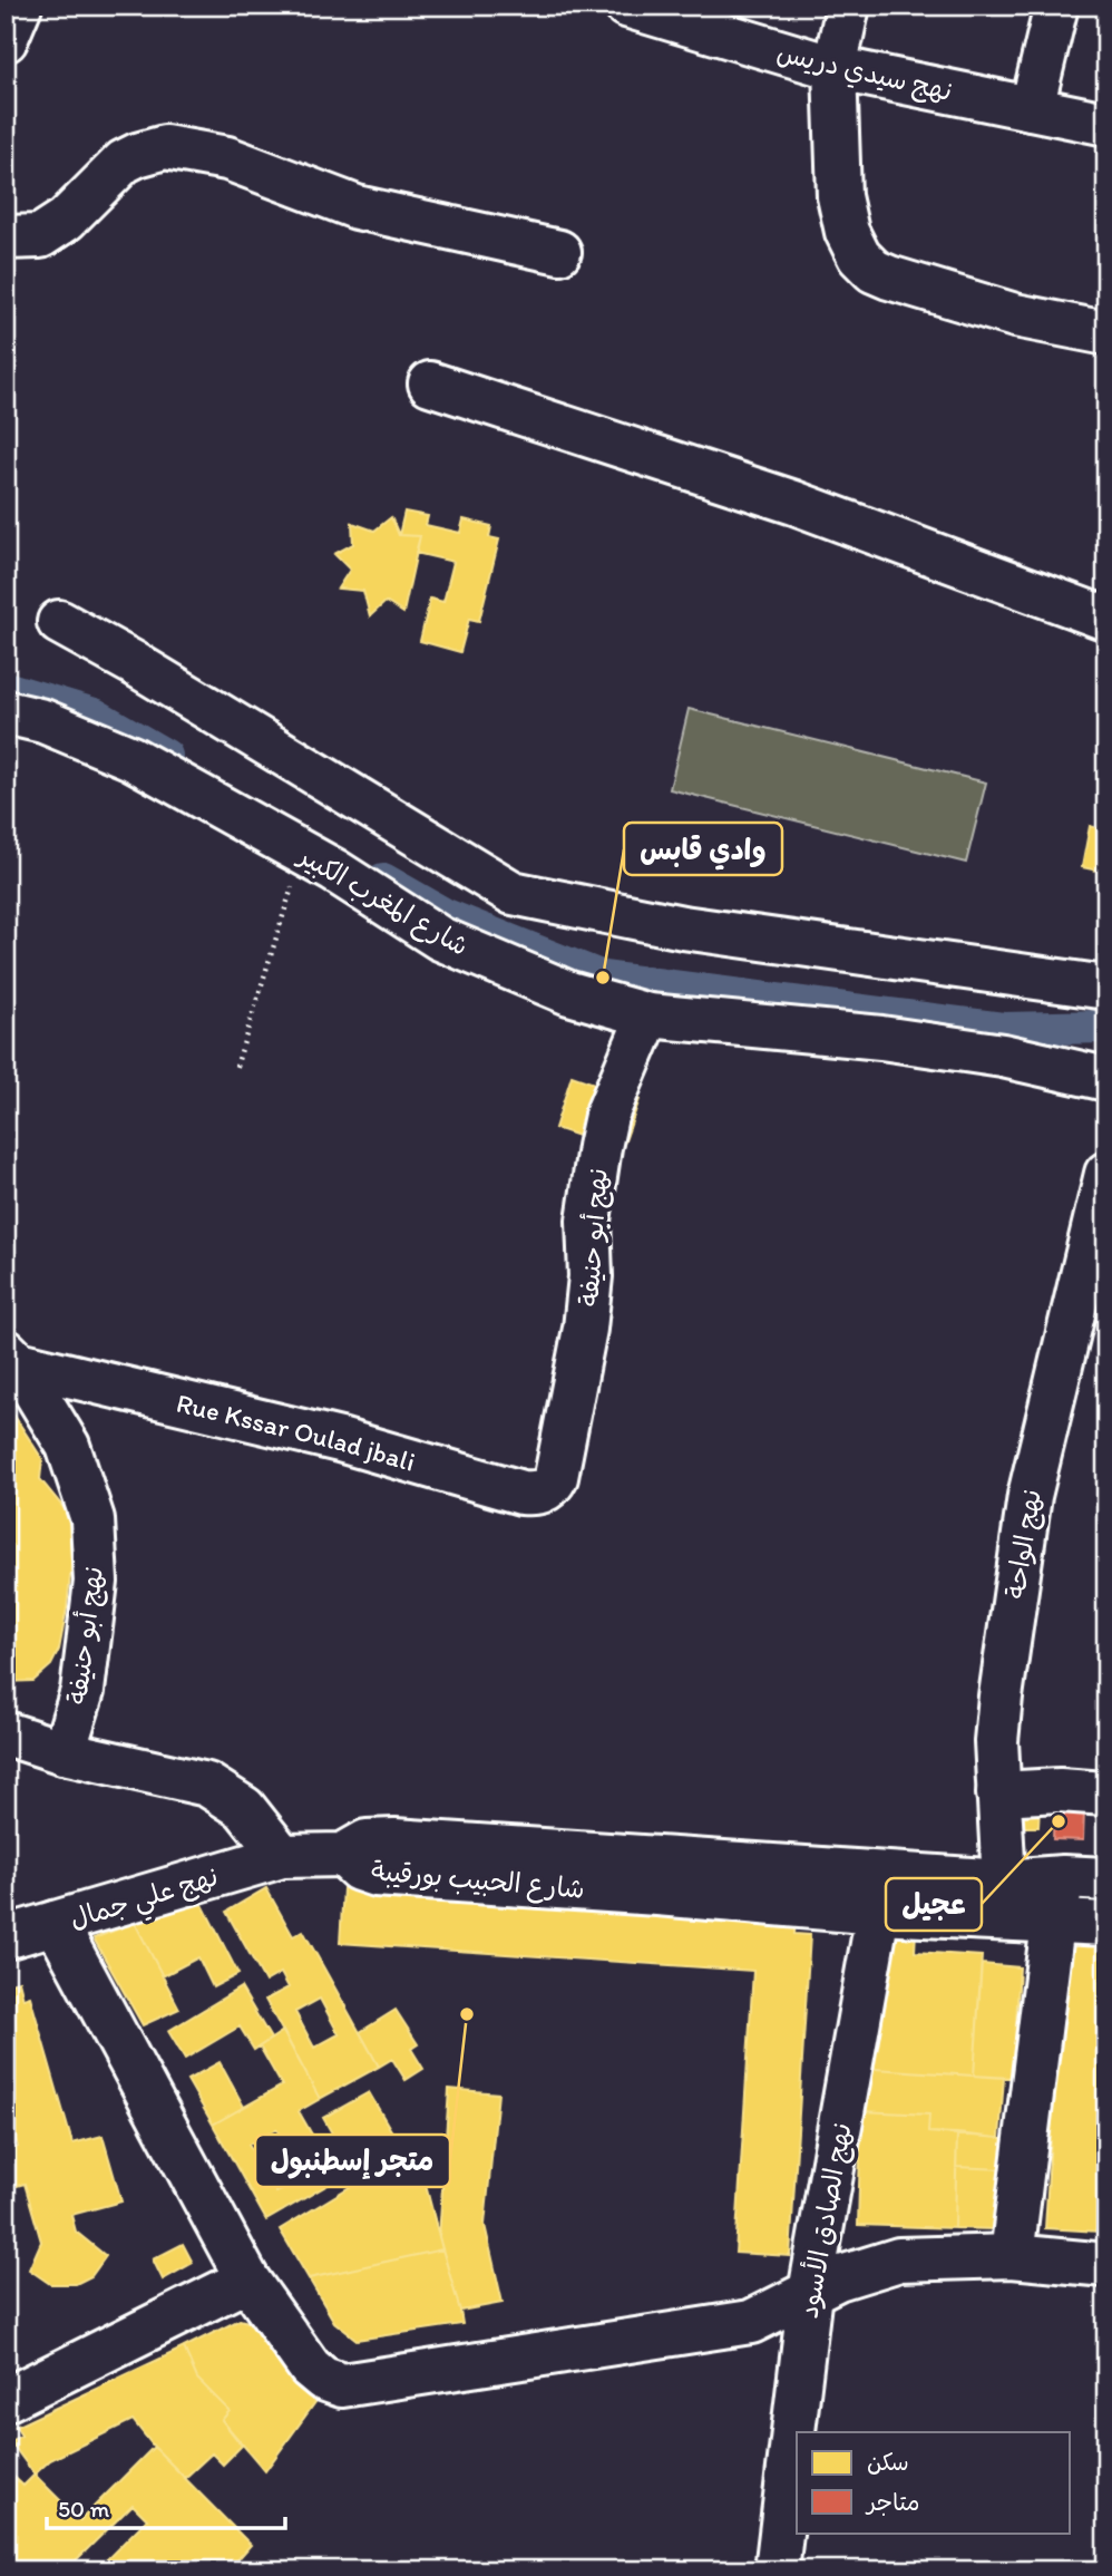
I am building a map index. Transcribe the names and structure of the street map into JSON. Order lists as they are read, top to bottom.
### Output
{
  "streets": {
    "street": [
      "نهج سيدي دريس",
      "شارع المغرب الكبير",
      "نهج أبو حنيفة",
      "Rue Kssar Oulad jbali",
      "نهج الواحة",
      "شارع الحبيب بورقيبة",
      "نهج علي جمال",
      "نهج الصادق الأسود"
    ]
  },
  "crossings": [
    ["شارع المغرب الكبير", "نهج أبو حنيفة"],
    ["نهج أبو حنيفة", "Rue Kssar Oulad jbali"],
    ["نهج الواحة", "شارع الحبيب بورقيبة"],
    ["شارع الحبيب بورقيبة", "نهج علي جمال"],
    ["شارع الحبيب بورقيبة", "نهج الصادق الأسود"]
  ],
  "places": ["وادي قابس", "عجيل", "متجر إسطنبول"],
  "legend": ["سكن", "متاجر"],
  "scale_bar": "50 m"
}
